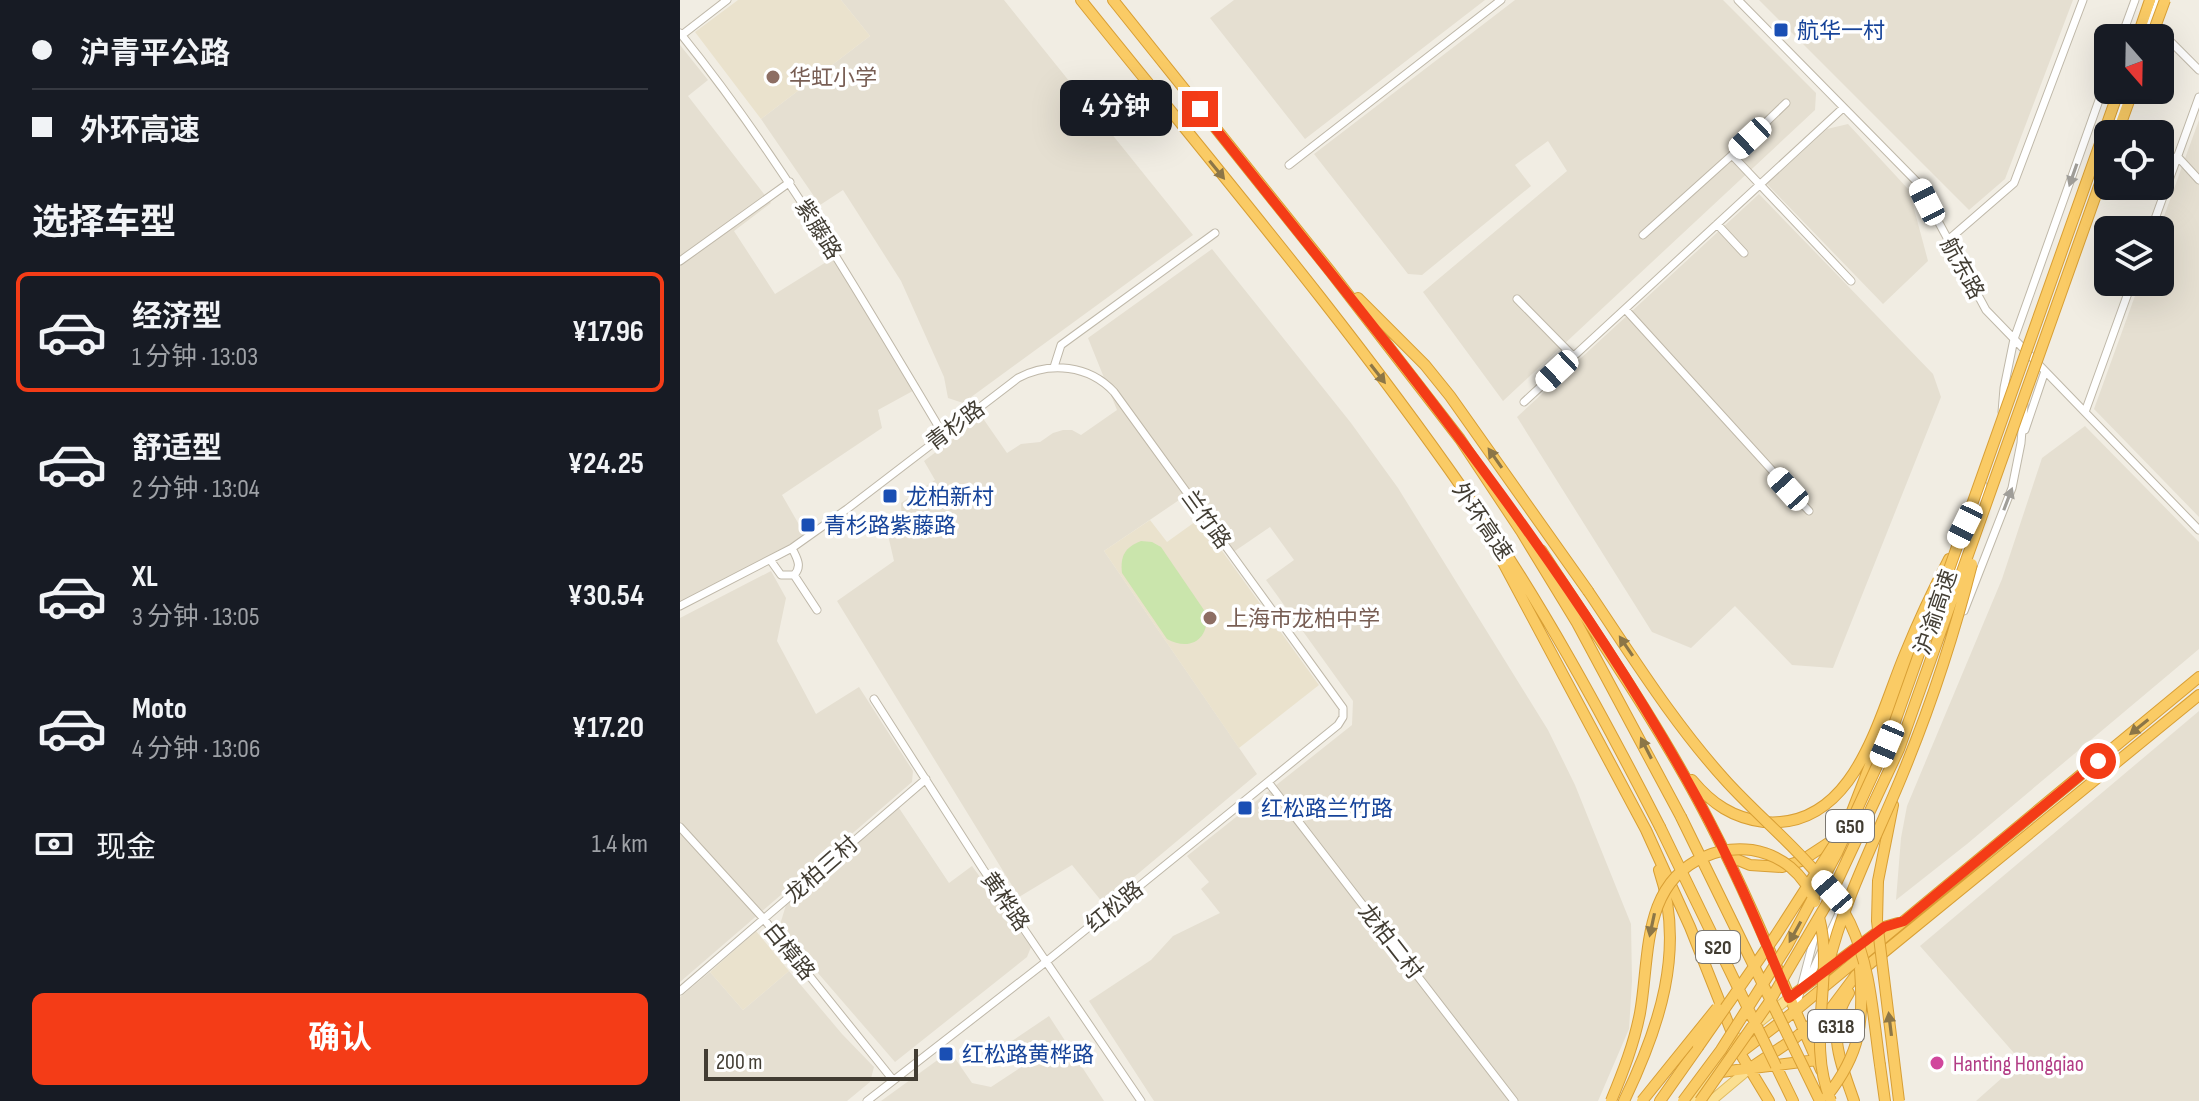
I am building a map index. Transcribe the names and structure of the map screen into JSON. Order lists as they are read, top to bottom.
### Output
{
  "streets": {
    "highway": [
      "外环高速",
      "沪渝高速",
      "G50",
      "S20",
      "G318"
    ],
    "street": [
      "紫藤路",
      "航东路",
      "青杉路",
      "兰竹路",
      "龙柏三村",
      "黄桦路",
      "红松路",
      "龙柏二村",
      "白樟路"
    ]
  },
  "crossings": [
    ["紫藤路", "青杉路"],
    ["青杉路", "兰竹路"],
    ["兰竹路", "红松路"],
    ["龙柏三村", "黄桦路"],
    ["龙柏三村", "白樟路"],
    ["黄桦路", "红松路"],
    ["红松路", "龙柏二村"],
    ["红松路", "白樟路"]
  ],
  "places": {
    "transit": [
      "航华一村",
      "龙柏新村",
      "青杉路紫藤路",
      "红松路兰竹路",
      "红松路黄桦路"
    ],
    "other": ["华虹小学", "上海市龙柏中学", "Hanting Hongqiao"]
  },
  "scale_bar": "200 m",
  "north": "bottom",
  "page": {
    "banner": ["沪青平公路", "外环高速"],
    "bubble": "4 分钟",
    "heading": "选择车型",
    "list": [
      {
        "name": "经济型",
        "note": "1 分钟 · 13:03",
        "value": "¥17.96"
      },
      {
        "name": "舒适型",
        "note": "2 分钟 · 13:04",
        "value": "¥24.25"
      },
      {
        "name": "XL",
        "note": "3 分钟 · 13:05",
        "value": "¥30.54"
      },
      {
        "name": "Moto",
        "note": "4 分钟 · 13:06",
        "value": "¥17.20"
      }
    ],
    "pay": ["现金", "1.4 km"],
    "buttons": "确认",
    "scale": "200 m"
  }
}
